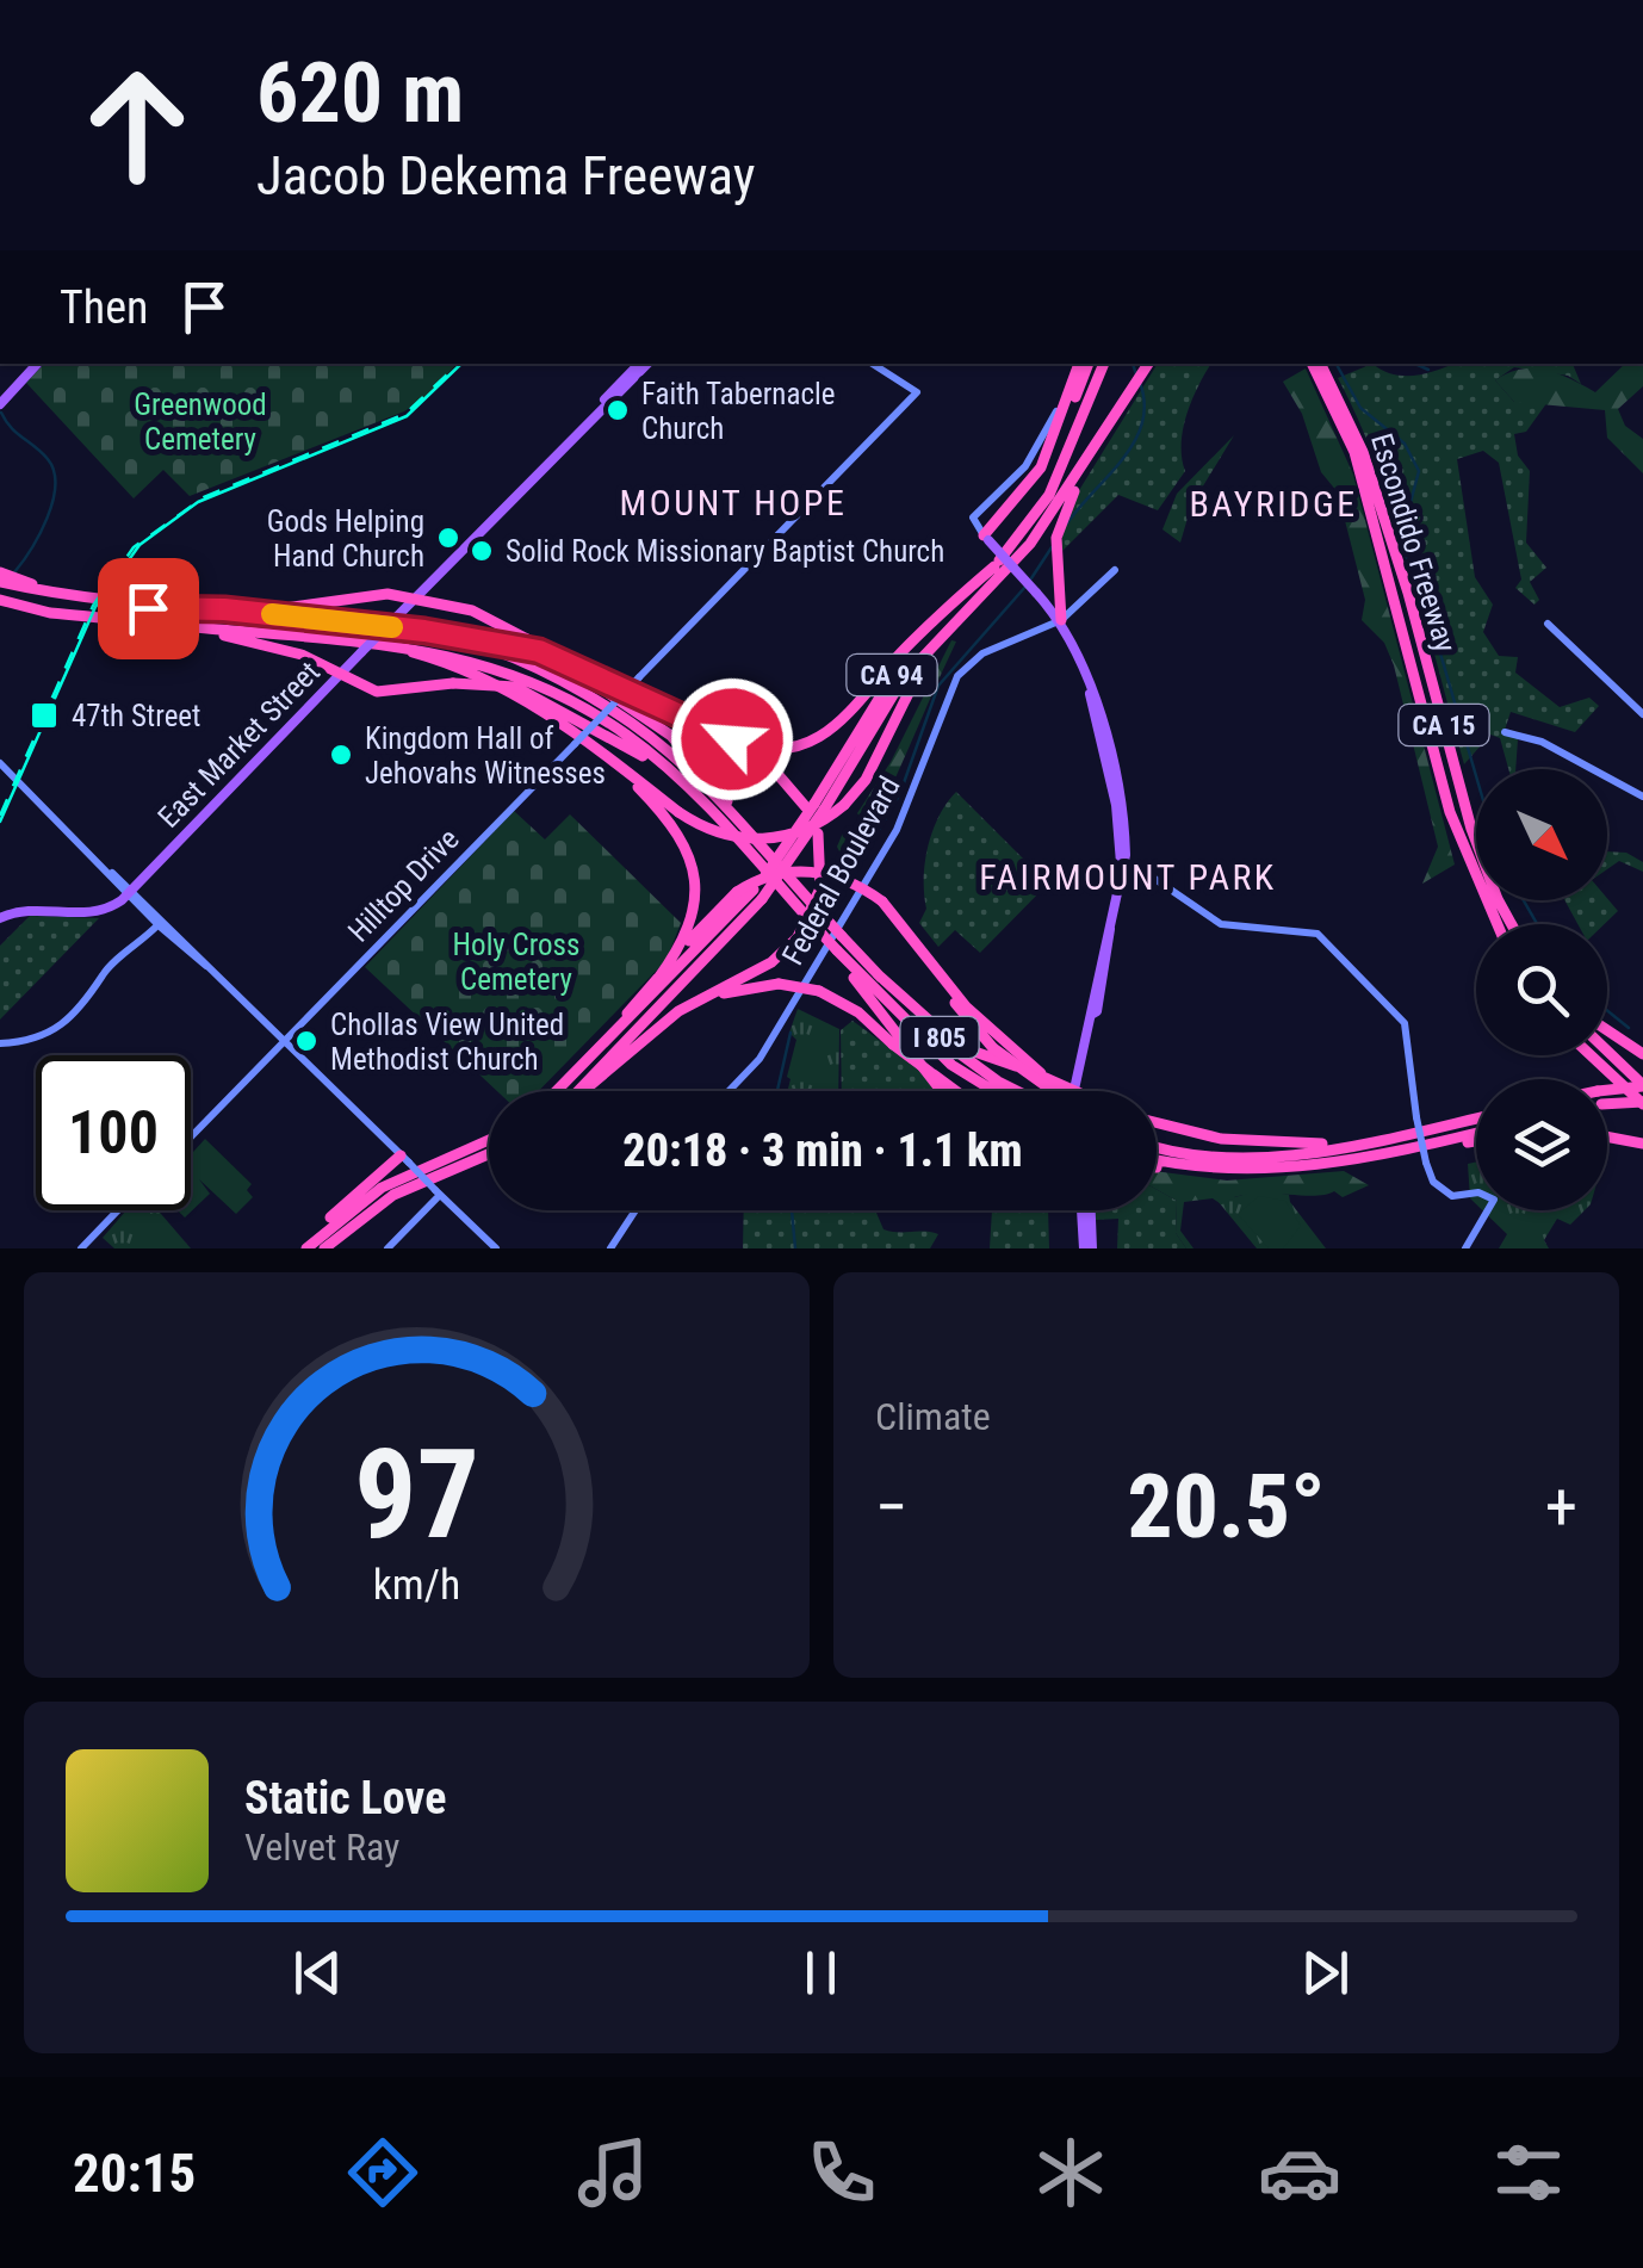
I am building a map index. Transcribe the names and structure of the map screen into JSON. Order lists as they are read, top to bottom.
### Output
{
  "streets": {
    "highway": [
      "Escondido Freeway",
      "CA 94",
      "CA 15",
      "I 805"
    ],
    "main road": ["East Market Street"],
    "street": ["Federal Boulevard", "Hilltop Drive"]
  },
  "districts": ["MOUNT HOPE", "BAYRIDGE", "FAIRMOUNT PARK"],
  "parks": ["Greenwood Cemetery", "Holy Cross Cemetery"],
  "places": {
    "other": [
      "Faith Tabernacle Church",
      "Gods Helping Hand Church",
      "Solid Rock Missionary Baptist Church",
      "Kingdom Hall of Jehovahs Witnesses",
      "Chollas View United Methodist Church"
    ],
    "transit": ["47th Street"]
  },
  "north": "bottom right",
  "page": {
    "turn": ["620 m", "Jacob Dekema Freeway"],
    "then": "Then",
    "limit": "100",
    "trip": "20:18 · 3 min · 1.1 km",
    "tile": "Climate",
    "heat": ["−", "20.5°", "+"],
    "song": ["Static Love", "Velvet Ray"],
    "tabs": "20:15",
    "gauge": ["97", "km/h"]
  }
}
